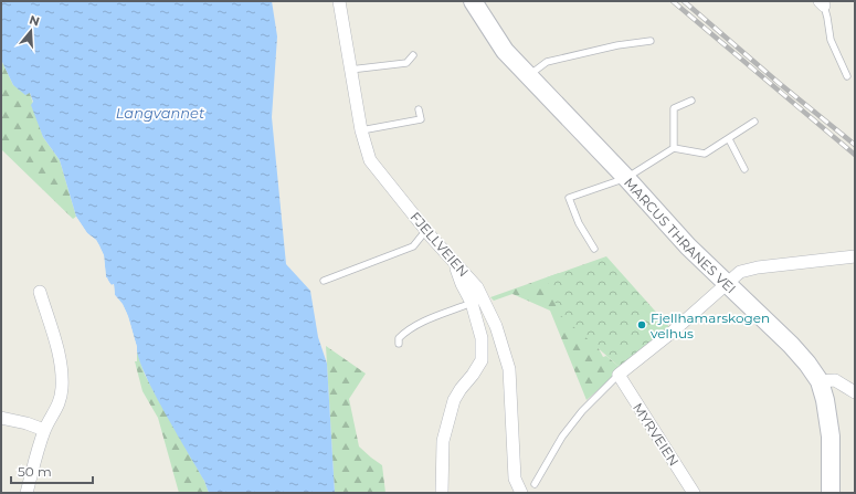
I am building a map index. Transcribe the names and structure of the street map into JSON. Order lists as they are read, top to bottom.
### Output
{
  "streets": {
    "main road": ["MARCUS THRANES VEI"],
    "street": ["FJELLVEIEN", "MYRVEIEN"]
  },
  "water": ["Langvannet"],
  "places": ["Fjellhamarskogen velhus"],
  "scale_bar": "50 m",
  "north": "top"
}
